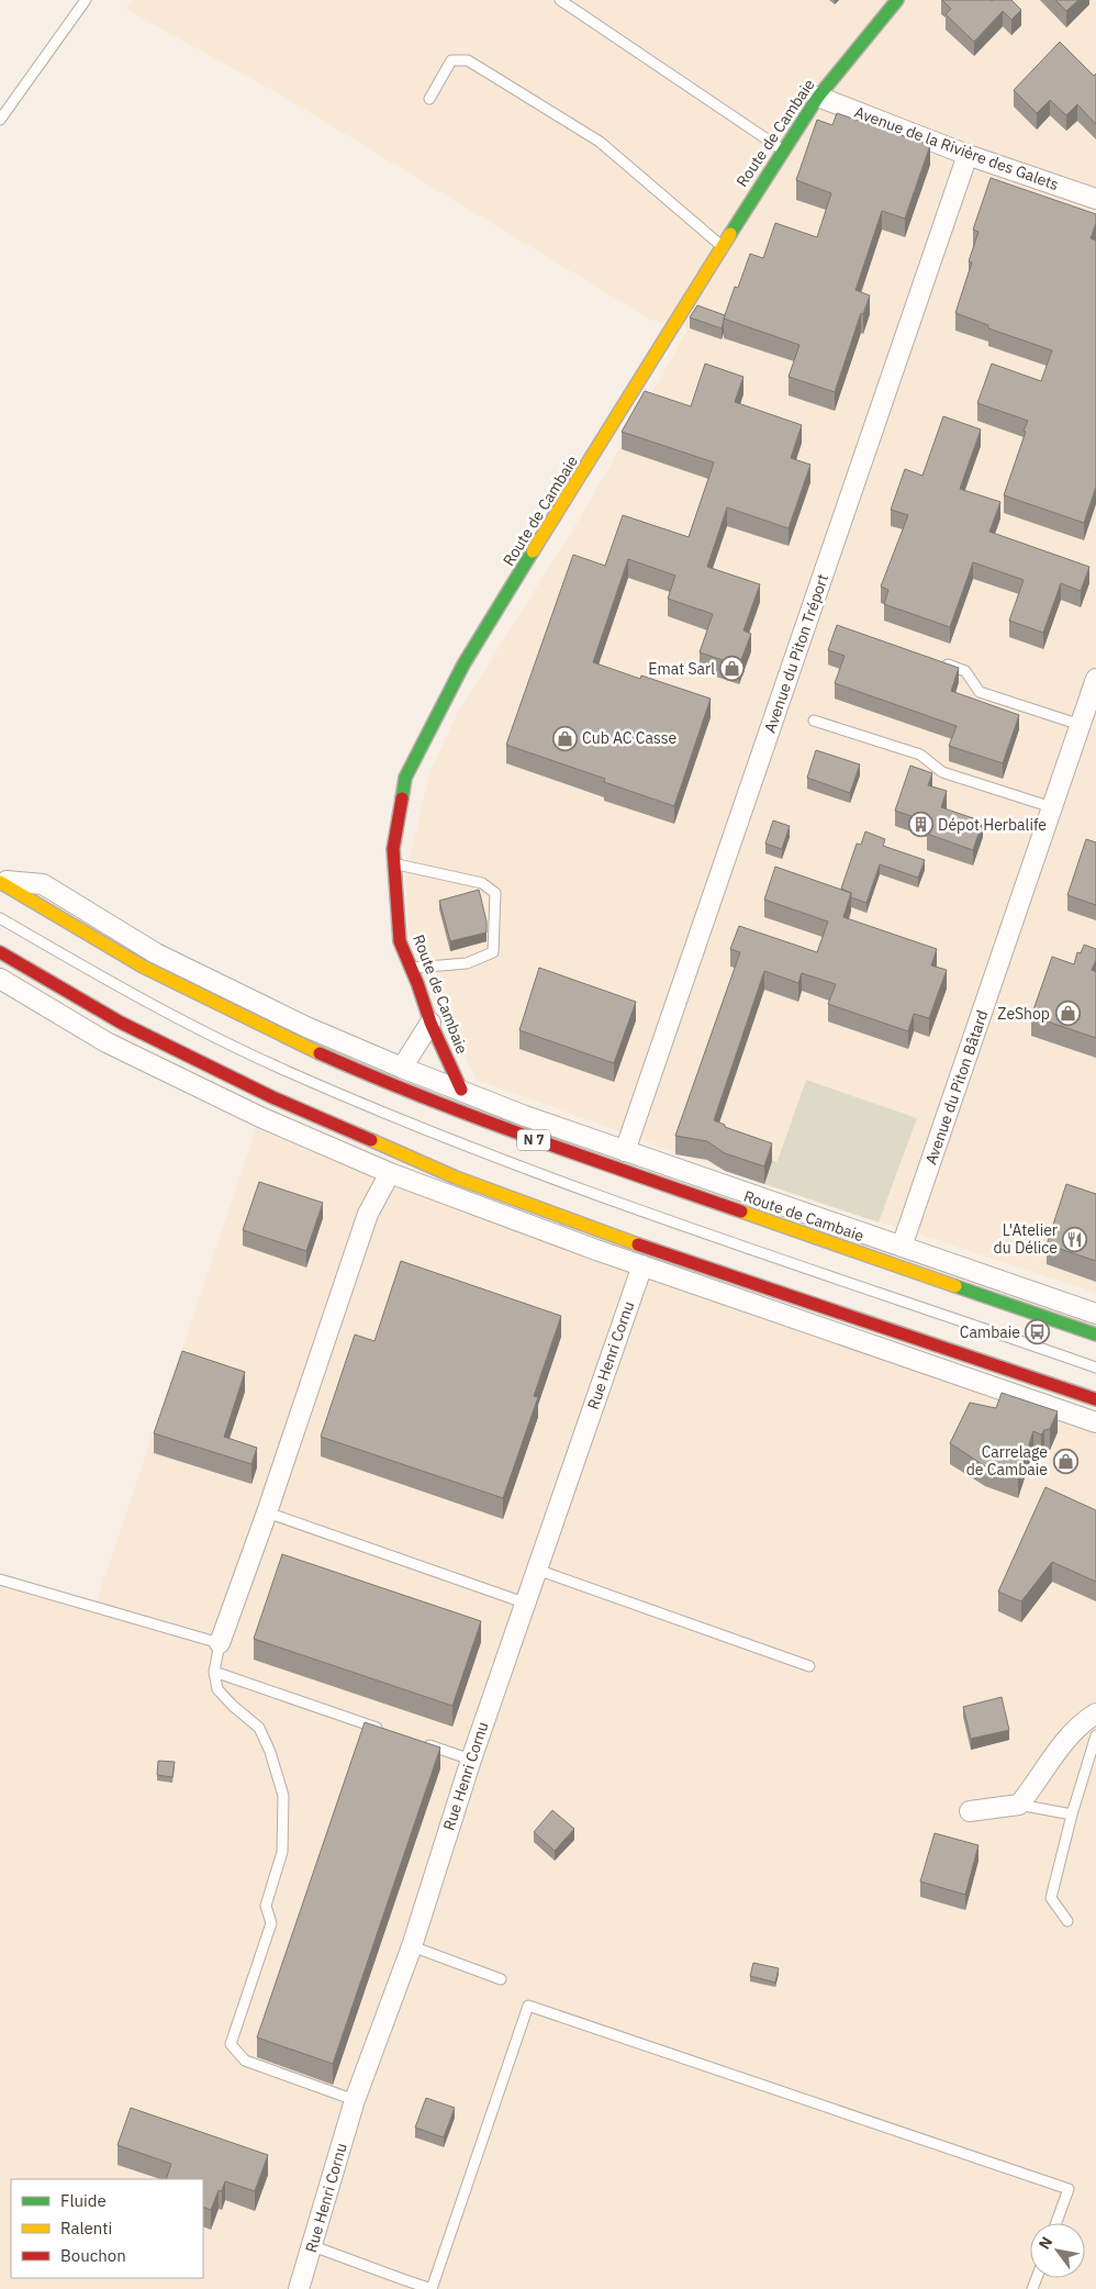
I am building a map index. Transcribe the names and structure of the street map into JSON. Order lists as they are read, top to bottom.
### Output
{
  "streets": {
    "main road": ["Route de Cambaie", "N 7"],
    "street": [
      "Avenue de la Rivière des Galets",
      "Avenue du Piton Tréport",
      "Avenue du Piton Bâtard",
      "Rue Henri Cornu"
    ]
  },
  "crossings": [
    ["Route de Cambaie", "Avenue de la Rivière des Galets"],
    ["Avenue de la Rivière des Galets", "Avenue du Piton Tréport"]
  ],
  "places": {
    "shop": [
      "Emat Sarl",
      "Cub AC Casse",
      "ZeShop",
      "Carrelage de Cambaie"
    ],
    "building": ["Dépot Herbalife"],
    "restaurant": ["L'Atelier du Délice"],
    "bus stop": ["Cambaie"]
  },
  "legend": ["Fluide", "Ralenti", "Bouchon"],
  "north": "top left"
}
